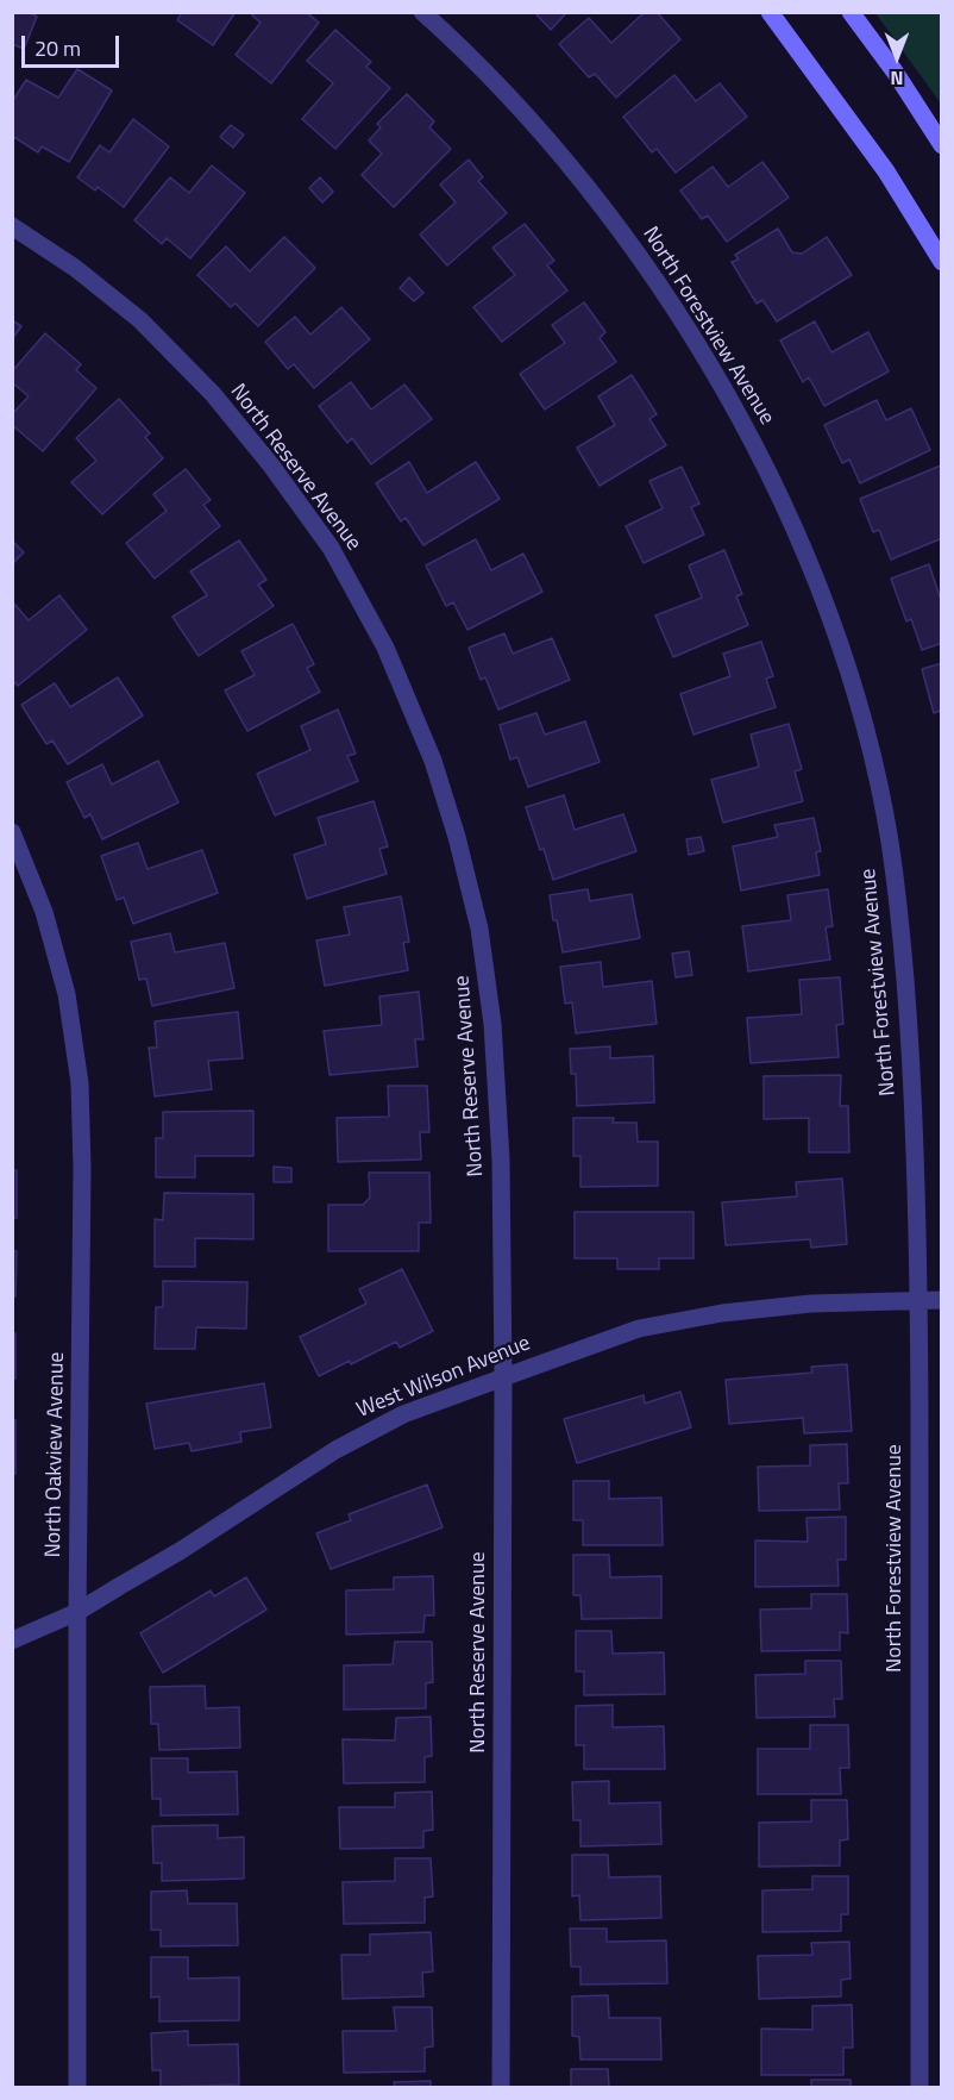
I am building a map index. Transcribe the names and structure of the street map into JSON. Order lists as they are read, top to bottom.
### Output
{
  "streets": {
    "street": [
      "North Forestview Avenue",
      "North Reserve Avenue",
      "West Wilson Avenue",
      "North Oakview Avenue"
    ]
  },
  "crossings": [
    ["North Forestview Avenue", "West Wilson Avenue"],
    ["North Reserve Avenue", "West Wilson Avenue"],
    ["West Wilson Avenue", "North Oakview Avenue"]
  ],
  "scale_bar": "20 m",
  "north": "bottom"
}
